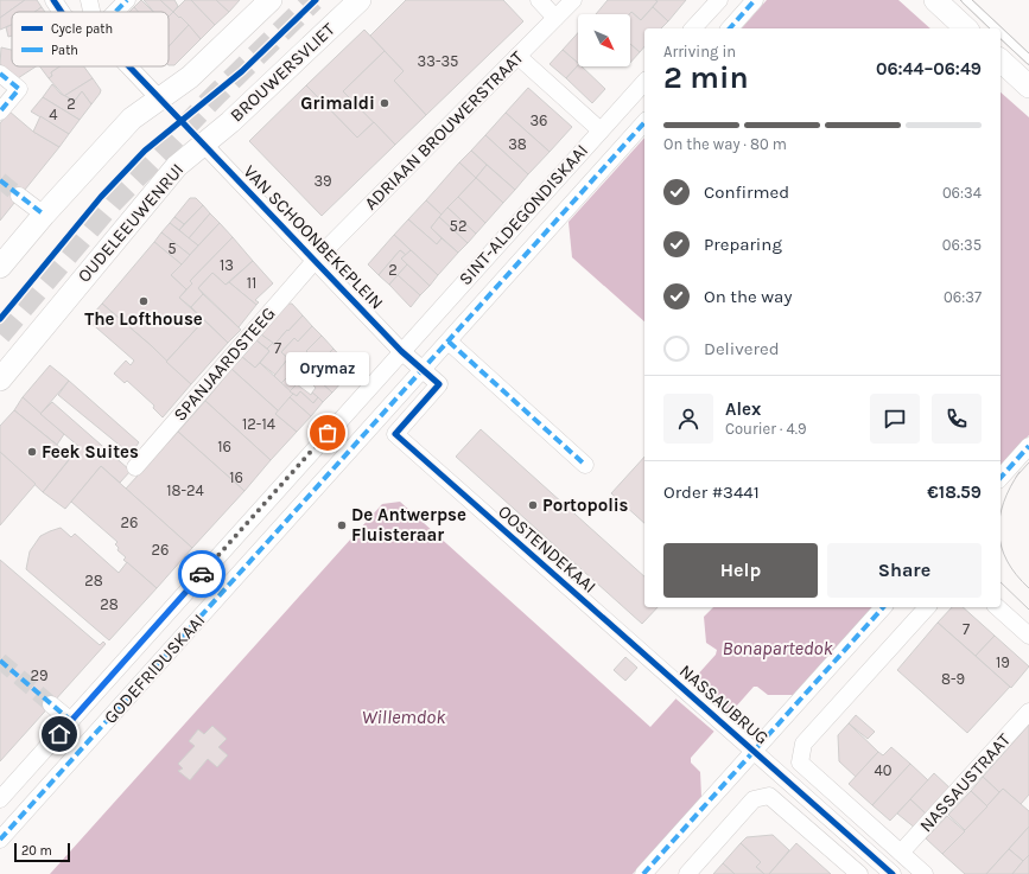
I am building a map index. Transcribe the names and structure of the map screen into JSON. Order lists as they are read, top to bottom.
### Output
{
  "streets": {
    "street": [
      "BROUWERSVLIET",
      "ADRIAAN BROUWERSTRAAT",
      "SINT-ALDEGONDISKAAI",
      "OUDELEEUWENRUI",
      "VAN SCHOONBEKEPLEIN",
      "SPANJAARDSTEEG",
      "OOSTENDEKAAI",
      "GODEFRIDUSKAAI",
      "NASSAUBRUG",
      "NASSAUSTRAAT"
    ]
  },
  "crossings": [
    ["BROUWERSVLIET", "OUDELEEUWENRUI"],
    ["BROUWERSVLIET", "VAN SCHOONBEKEPLEIN"],
    ["ADRIAAN BROUWERSTRAAT", "VAN SCHOONBEKEPLEIN"],
    ["ADRIAAN BROUWERSTRAAT", "SPANJAARDSTEEG"],
    ["SINT-ALDEGONDISKAAI", "VAN SCHOONBEKEPLEIN"],
    ["SINT-ALDEGONDISKAAI", "OOSTENDEKAAI"],
    ["SINT-ALDEGONDISKAAI", "GODEFRIDUSKAAI"],
    ["OUDELEEUWENRUI", "VAN SCHOONBEKEPLEIN"],
    ["VAN SCHOONBEKEPLEIN", "SPANJAARDSTEEG"],
    ["VAN SCHOONBEKEPLEIN", "OOSTENDEKAAI"],
    ["VAN SCHOONBEKEPLEIN", "GODEFRIDUSKAAI"],
    ["OOSTENDEKAAI", "GODEFRIDUSKAAI"],
    ["OOSTENDEKAAI", "NASSAUBRUG"]
  ],
  "water": ["Bonapartedok", "Willemdok"],
  "places": [
    "Grimaldi",
    "The Lofthouse",
    "Orymaz",
    "Feek Suites",
    "Portopolis",
    "De Antwerpse Fluisteraar"
  ],
  "house_numbers": [
    "33-35",
    "2",
    "4",
    "36",
    "38",
    "39",
    "52",
    "5",
    "13",
    "2",
    "11",
    "7",
    "12-14",
    "16",
    "16",
    "18-24",
    "26",
    "26",
    "28",
    "28",
    "7",
    "19",
    "29",
    "8-9",
    "40"
  ],
  "legend": ["Cycle path", "Path"],
  "scale_bar": "20 m",
  "north": "bottom right",
  "page": {
    "heading": ["2 min", "Arriving in", "06:44–06:49"],
    "panel": [
      "Alex",
      "Courier · 4.9",
      "Order #3441",
      "€18.59"
    ],
    "bar": "On the way · 80 m",
    "list": [
      ["Confirmed", "06:34"],
      ["Preparing", "06:35"],
      ["On the way", "06:37"],
      "Delivered"
    ],
    "bubble": "Orymaz",
    "buttons": ["Help", "Share"],
    "scale": "20 m"
  }
}
